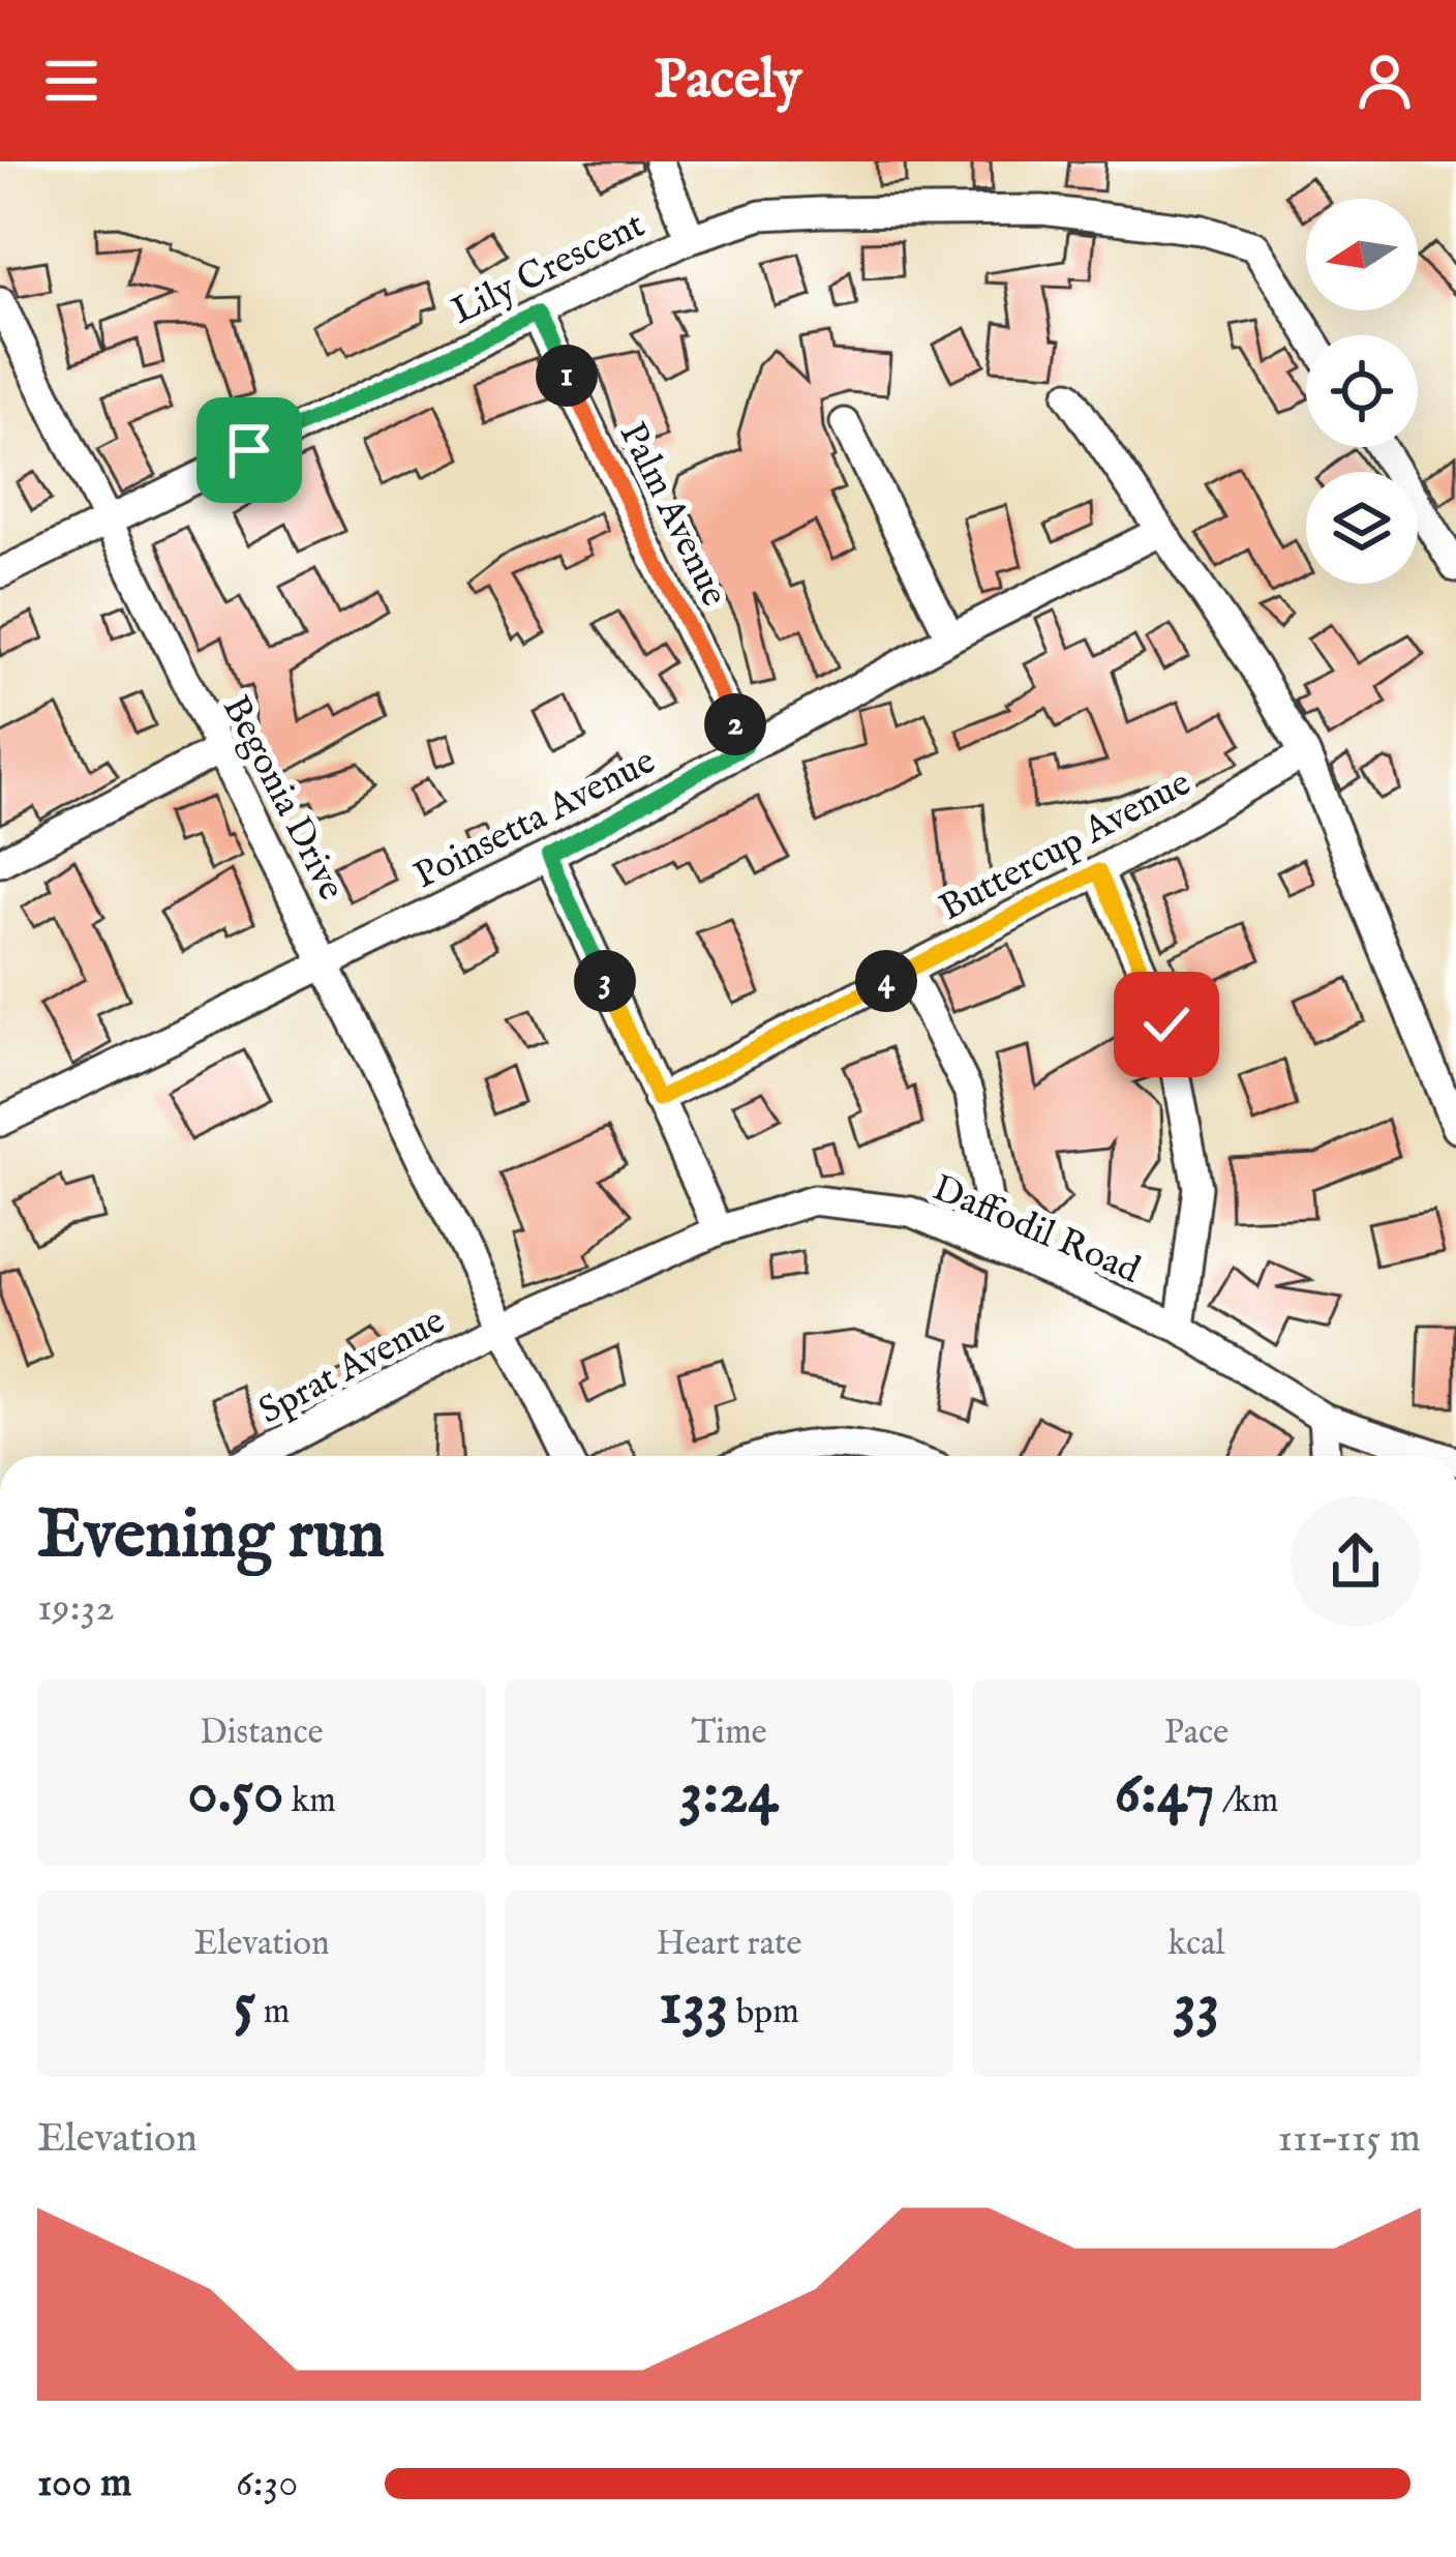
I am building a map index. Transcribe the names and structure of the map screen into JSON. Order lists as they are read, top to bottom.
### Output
{
  "streets": {
    "street": [
      "Lily Crescent",
      "Palm Avenue",
      "Begonia Drive",
      "Poinsetta Avenue",
      "Buttercup Avenue",
      "Daffodil Road",
      "Sprat Avenue"
    ]
  },
  "crossings": [
    ["Lily Crescent", "Palm Avenue"],
    ["Lily Crescent", "Begonia Drive"],
    ["Palm Avenue", "Poinsetta Avenue"],
    ["Begonia Drive", "Poinsetta Avenue"],
    ["Begonia Drive", "Daffodil Road"],
    ["Begonia Drive", "Sprat Avenue"],
    ["Daffodil Road", "Sprat Avenue"]
  ],
  "north": "left",
  "page": {
    "header": "Pacely",
    "pins": [
      "1",
      "2",
      "3",
      "4"
    ],
    "heading": ["Evening run", "19:32"],
    "stats": [
      ["Distance", "0.50 km"],
      ["Time", "3:24"],
      ["Pace", "6:47 /km"],
      ["Elevation", "5 m"],
      ["Heart rate", "133 bpm"],
      ["kcal", "33"]
    ],
    "chart": ["Elevation", "111–115 m"],
    "list": [
      {
        "name": "100 m",
        "note": "6:30"
      }
    ]
  }
}
